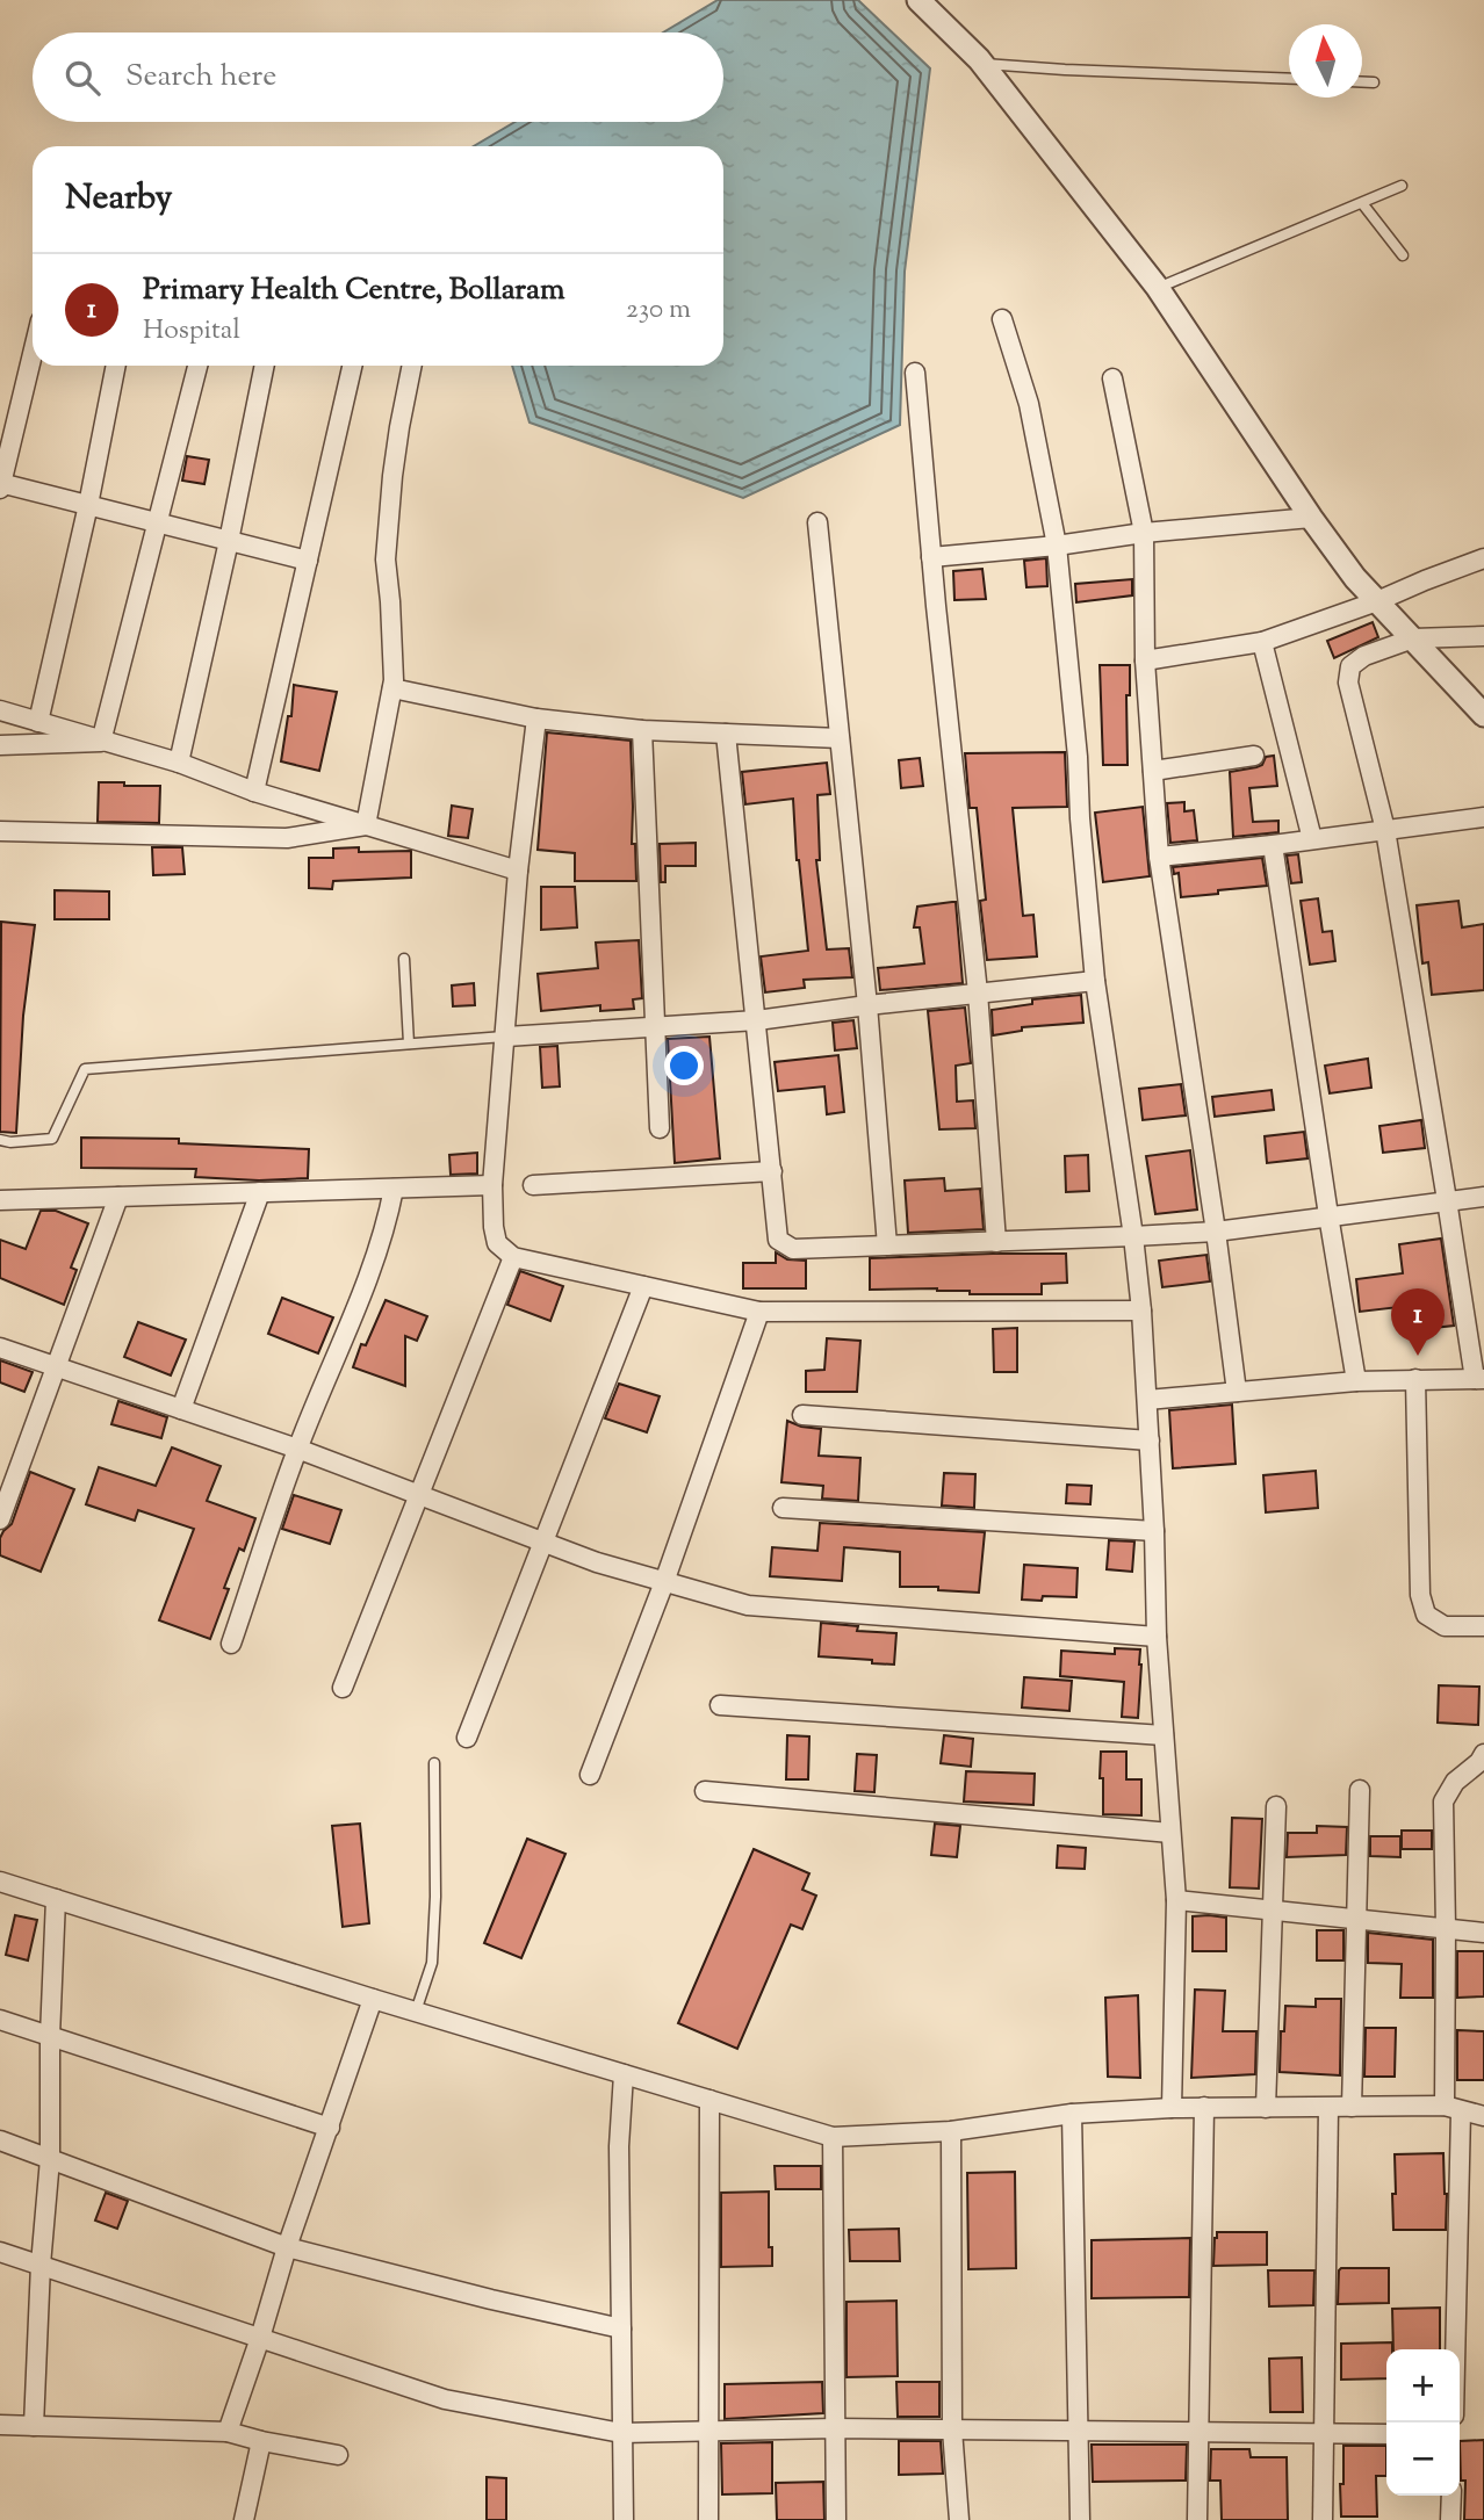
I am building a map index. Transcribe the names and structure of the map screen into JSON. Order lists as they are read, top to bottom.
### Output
{
  "north": "top",
  "page": {
    "search": "Search here",
    "heading": "Nearby",
    "list": [
      {
        "mark": "1",
        "name": "Primary Health Centre, Bollaram",
        "note": "Hospital",
        "value": "230 m"
      }
    ],
    "pins": "1",
    "map_buttons": ["+", "−"]
  }
}
